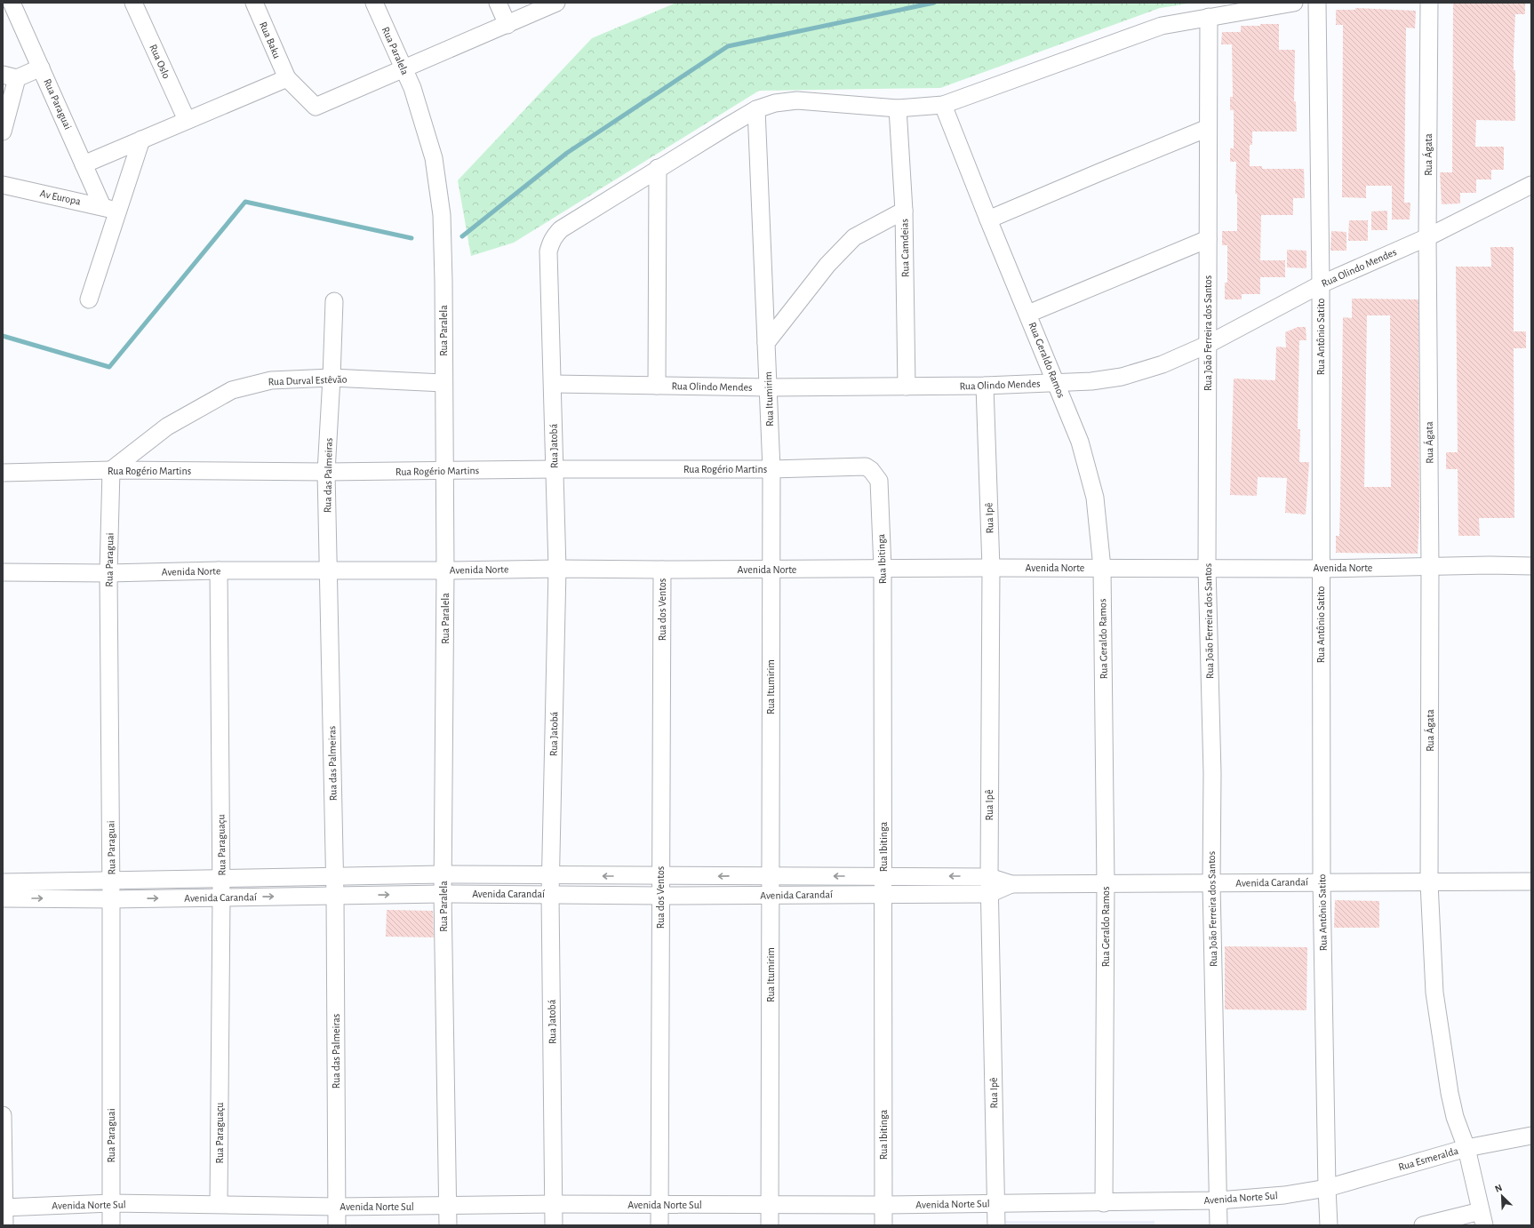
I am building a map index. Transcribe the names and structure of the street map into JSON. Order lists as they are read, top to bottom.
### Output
{
  "streets": {
    "street": [
      "Rua Baku",
      "Rua Paralela",
      "Rua Oslo",
      "Rua Paraguai",
      "Rua Ágata",
      "Av Europa",
      "Rua Camdeias",
      "Rua Olindo Mendes",
      "Rua João Ferreira dos Santos",
      "Rua Antônio Satito",
      "Rua Geraldo Ramos",
      "Rua Durval Estêvão",
      "Rua Itumirim",
      "Rua Jatobá",
      "Rua Rogério Martins",
      "Rua das Palmeiras",
      "Rua Ipê",
      "Rua Ibitinga",
      "Avenida Norte",
      "Rua dos Ventos",
      "Rua Paraguaçu",
      "Avenida Carandaí",
      "Rua Esmeralda",
      "Avenida Norte Sul"
    ]
  },
  "crossings": [
    ["Rua Paralela", "Rua Durval Estêvão"],
    ["Rua Paralela", "Rua Rogério Martins"],
    ["Rua Paralela", "Avenida Norte"],
    ["Rua Paralela", "Avenida Carandaí"],
    ["Rua Paralela", "Avenida Norte Sul"],
    ["Rua Paraguai", "Av Europa"],
    ["Rua Paraguai", "Rua Durval Estêvão"],
    ["Rua Paraguai", "Rua Rogério Martins"],
    ["Rua Paraguai", "Avenida Norte"],
    ["Rua Paraguai", "Avenida Carandaí"],
    ["Rua Paraguai", "Avenida Norte Sul"],
    ["Rua Ágata", "Rua Olindo Mendes"],
    ["Rua Ágata", "Avenida Norte"],
    ["Rua Ágata", "Avenida Carandaí"],
    ["Rua Ágata", "Rua Esmeralda"],
    ["Rua Camdeias", "Rua Olindo Mendes"],
    ["Rua Olindo Mendes", "Rua João Ferreira dos Santos"],
    ["Rua Olindo Mendes", "Rua Antônio Satito"],
    ["Rua Olindo Mendes", "Rua Geraldo Ramos"],
    ["Rua Olindo Mendes", "Rua Itumirim"],
    ["Rua Olindo Mendes", "Rua Jatobá"],
    ["Rua Olindo Mendes", "Rua Ipê"],
    ["Rua João Ferreira dos Santos", "Avenida Norte"],
    ["Rua João Ferreira dos Santos", "Avenida Carandaí"],
    ["Rua João Ferreira dos Santos", "Avenida Norte Sul"],
    ["Rua Antônio Satito", "Avenida Norte"],
    ["Rua Antônio Satito", "Avenida Carandaí"],
    ["Rua Antônio Satito", "Rua Esmeralda"],
    ["Rua Antônio Satito", "Avenida Norte Sul"],
    ["Rua Geraldo Ramos", "Avenida Norte"],
    ["Rua Geraldo Ramos", "Avenida Carandaí"],
    ["Rua Geraldo Ramos", "Avenida Norte Sul"],
    ["Rua Durval Estêvão", "Rua Rogério Martins"],
    ["Rua Durval Estêvão", "Rua das Palmeiras"],
    ["Rua Itumirim", "Rua Rogério Martins"],
    ["Rua Itumirim", "Avenida Norte"],
    ["Rua Itumirim", "Avenida Carandaí"],
    ["Rua Itumirim", "Avenida Norte Sul"],
    ["Rua Jatobá", "Rua Rogério Martins"],
    ["Rua Jatobá", "Avenida Norte"],
    ["Rua Jatobá", "Avenida Carandaí"],
    ["Rua Jatobá", "Avenida Norte Sul"],
    ["Rua Rogério Martins", "Rua das Palmeiras"],
    ["Rua Rogério Martins", "Rua Ibitinga"],
    ["Rua das Palmeiras", "Avenida Norte"],
    ["Rua das Palmeiras", "Avenida Carandaí"],
    ["Rua das Palmeiras", "Avenida Norte Sul"],
    ["Rua Ipê", "Avenida Norte"],
    ["Rua Ipê", "Avenida Carandaí"],
    ["Rua Ipê", "Avenida Norte Sul"],
    ["Rua Ibitinga", "Avenida Norte"],
    ["Rua Ibitinga", "Avenida Carandaí"],
    ["Rua Ibitinga", "Avenida Norte Sul"],
    ["Avenida Norte", "Rua dos Ventos"],
    ["Avenida Norte", "Rua Paraguaçu"],
    ["Rua dos Ventos", "Avenida Carandaí"],
    ["Rua dos Ventos", "Avenida Norte Sul"],
    ["Rua Paraguaçu", "Avenida Carandaí"],
    ["Rua Paraguaçu", "Avenida Norte Sul"],
    ["Rua Esmeralda", "Avenida Norte Sul"]
  ],
  "north": "top left"
}
